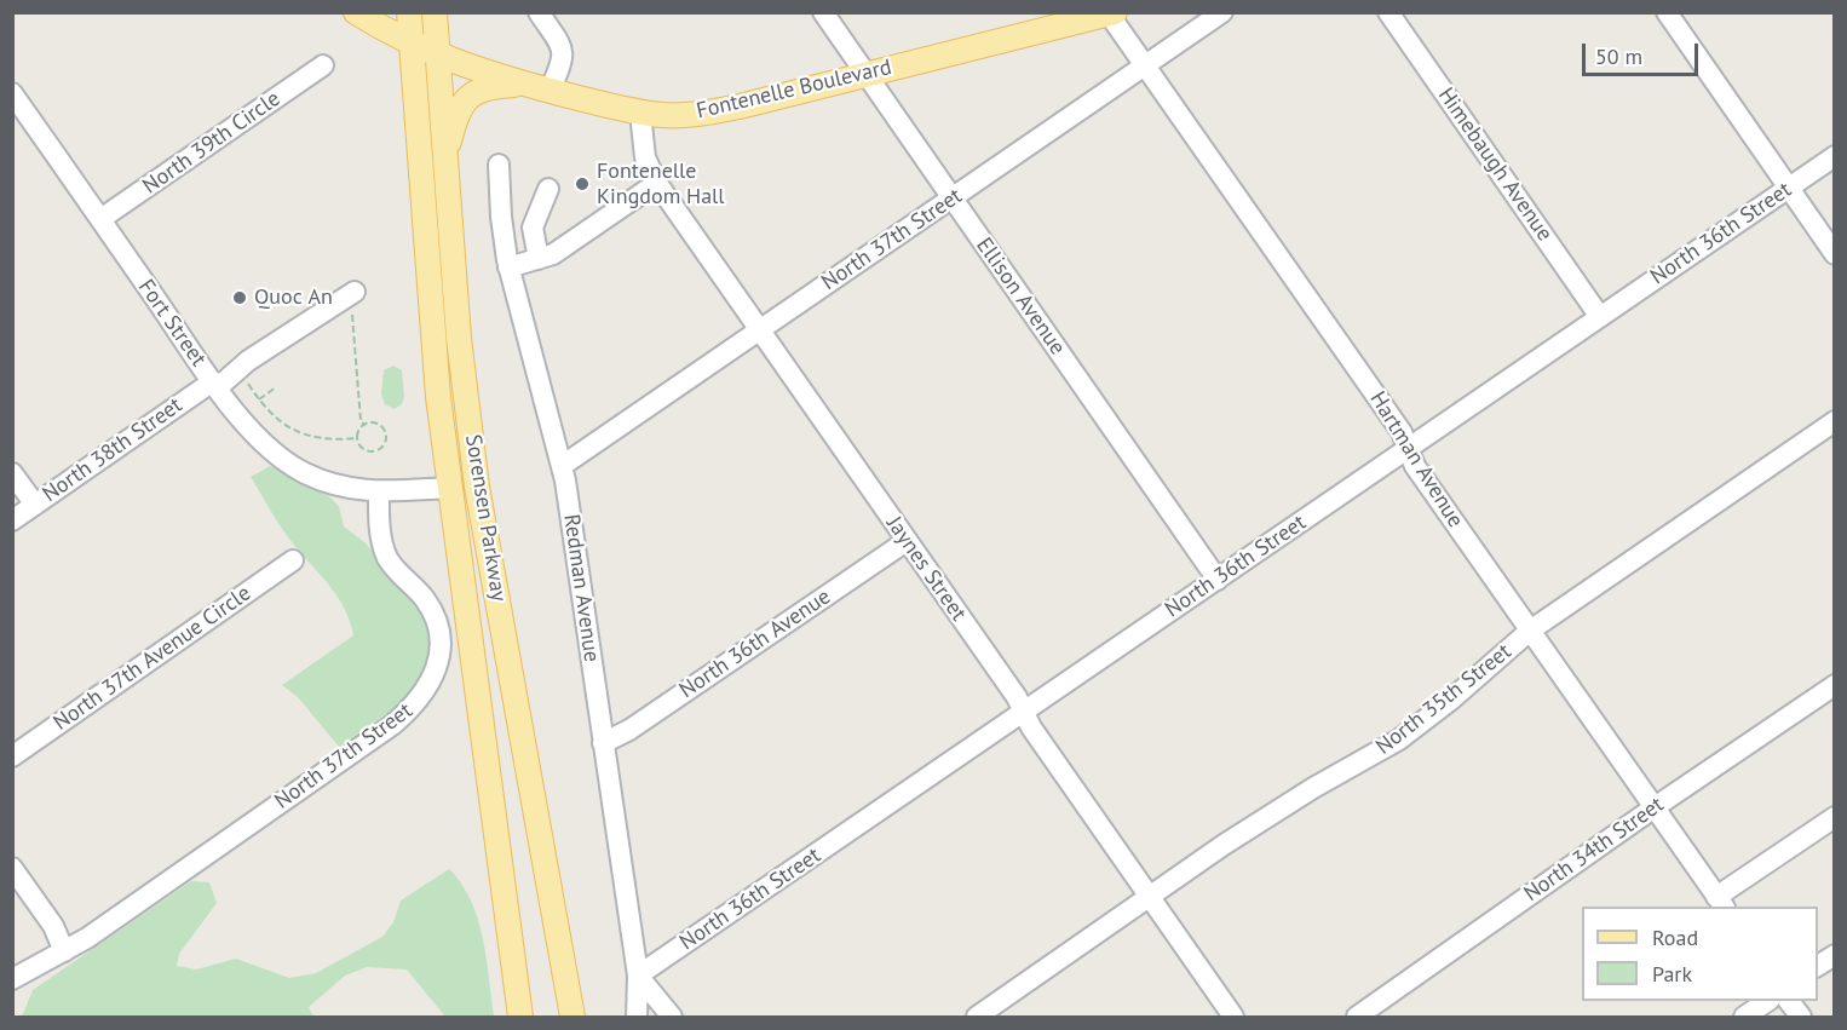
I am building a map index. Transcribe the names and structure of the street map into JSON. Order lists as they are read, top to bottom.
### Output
{
  "streets": {
    "main road": ["Fontenelle Boulevard", "Sorensen Parkway"],
    "street": [
      "North 39th Circle",
      "Himebaugh Avenue",
      "North 36th Street",
      "North 37th Street",
      "Ellison Avenue",
      "Fort Street",
      "North 38th Street",
      "Hartman Avenue",
      "Jaynes Street",
      "Redman Avenue",
      "North 36th Avenue",
      "North 37th Avenue Circle",
      "North 35th Street",
      "North 34th Street"
    ]
  },
  "crossings": [
    ["Fontenelle Boulevard", "Ellison Avenue"],
    ["Fontenelle Boulevard", "Hartman Avenue"],
    ["Fontenelle Boulevard", "Sorensen Parkway"],
    ["Fontenelle Boulevard", "Jaynes Street"],
    ["North 39th Circle", "Fort Street"],
    ["Himebaugh Avenue", "North 36th Street"],
    ["North 36th Street", "Ellison Avenue"],
    ["North 36th Street", "Hartman Avenue"],
    ["North 36th Street", "Jaynes Street"],
    ["North 36th Street", "Redman Avenue"],
    ["North 37th Street", "Ellison Avenue"],
    ["North 37th Street", "Fort Street"],
    ["North 37th Street", "Hartman Avenue"],
    ["North 37th Street", "Jaynes Street"],
    ["North 37th Street", "Redman Avenue"],
    ["Fort Street", "North 38th Street"],
    ["Hartman Avenue", "North 35th Street"],
    ["Hartman Avenue", "North 34th Street"],
    ["Jaynes Street", "North 36th Avenue"],
    ["Jaynes Street", "North 35th Street"],
    ["Redman Avenue", "North 36th Avenue"]
  ],
  "places": ["Fontenelle Kingdom Hall", "Quoc An"],
  "legend": ["Road", "Park"],
  "scale_bar": "50 m"
}
